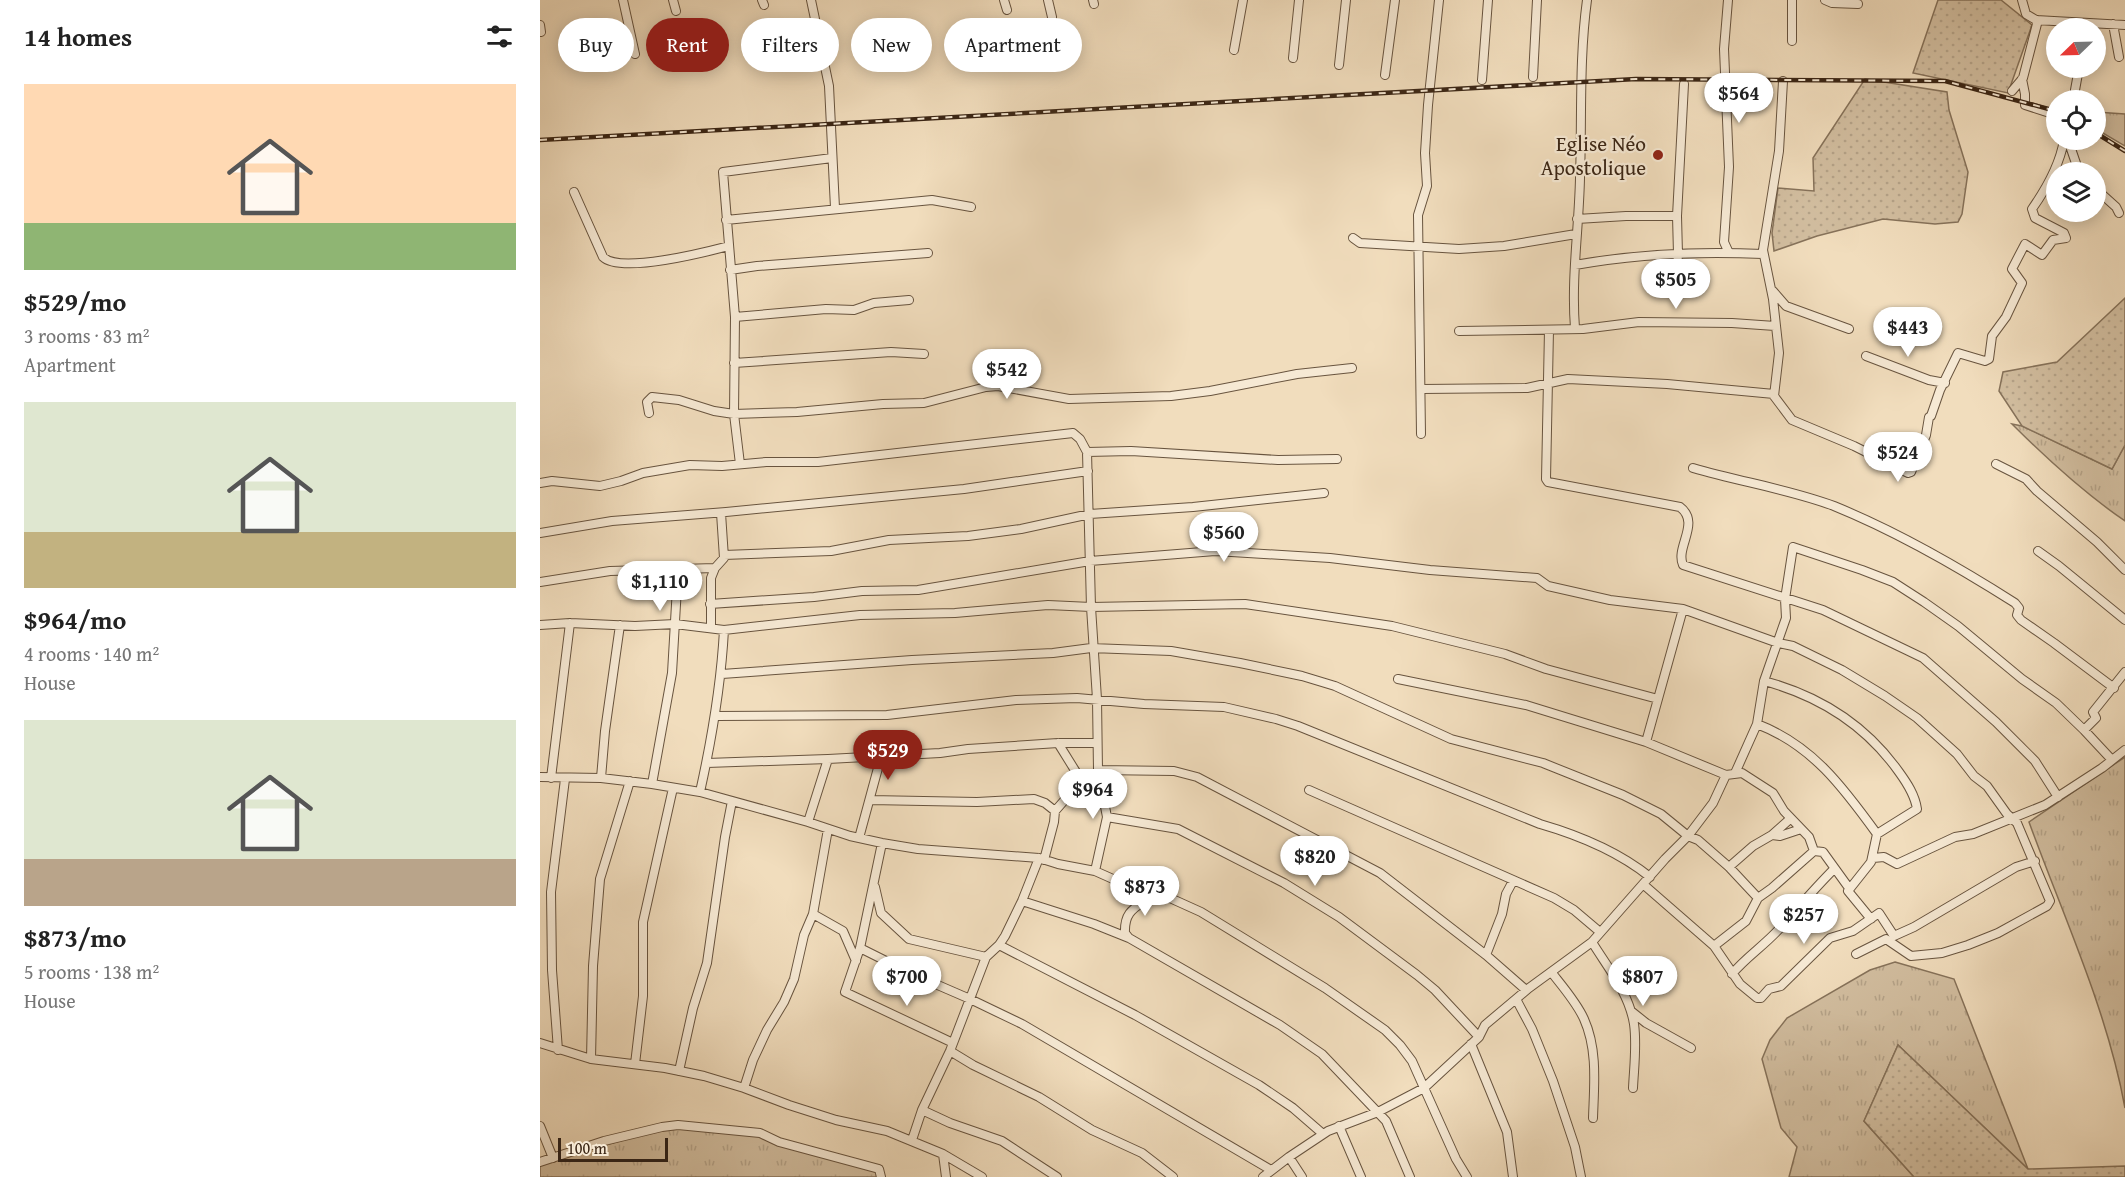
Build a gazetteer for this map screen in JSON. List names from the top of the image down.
{
  "places": ["Eglise Néo Apostolique"],
  "scale_bar": "100 m",
  "north": "bottom left",
  "page": {
    "heading": "14 homes",
    "chip": [
      "Buy",
      "Rent",
      "Filters",
      "New",
      "Apartment"
    ],
    "list": [
      {
        "name": "$529/mo",
        "note": "3 rooms · 83 m² · Apartment"
      },
      {
        "name": "$964/mo",
        "note": "4 rooms · 140 m² · House"
      },
      {
        "name": "$873/mo",
        "note": "5 rooms · 138 m² · House"
      }
    ],
    "price": [
      "$564",
      "$505",
      "$443",
      "$542",
      "$524",
      "$560",
      "$1,110",
      "$529",
      "$964",
      "$820",
      "$873",
      "$257",
      "$700",
      "$807"
    ],
    "scale": "100 m"
  }
}
